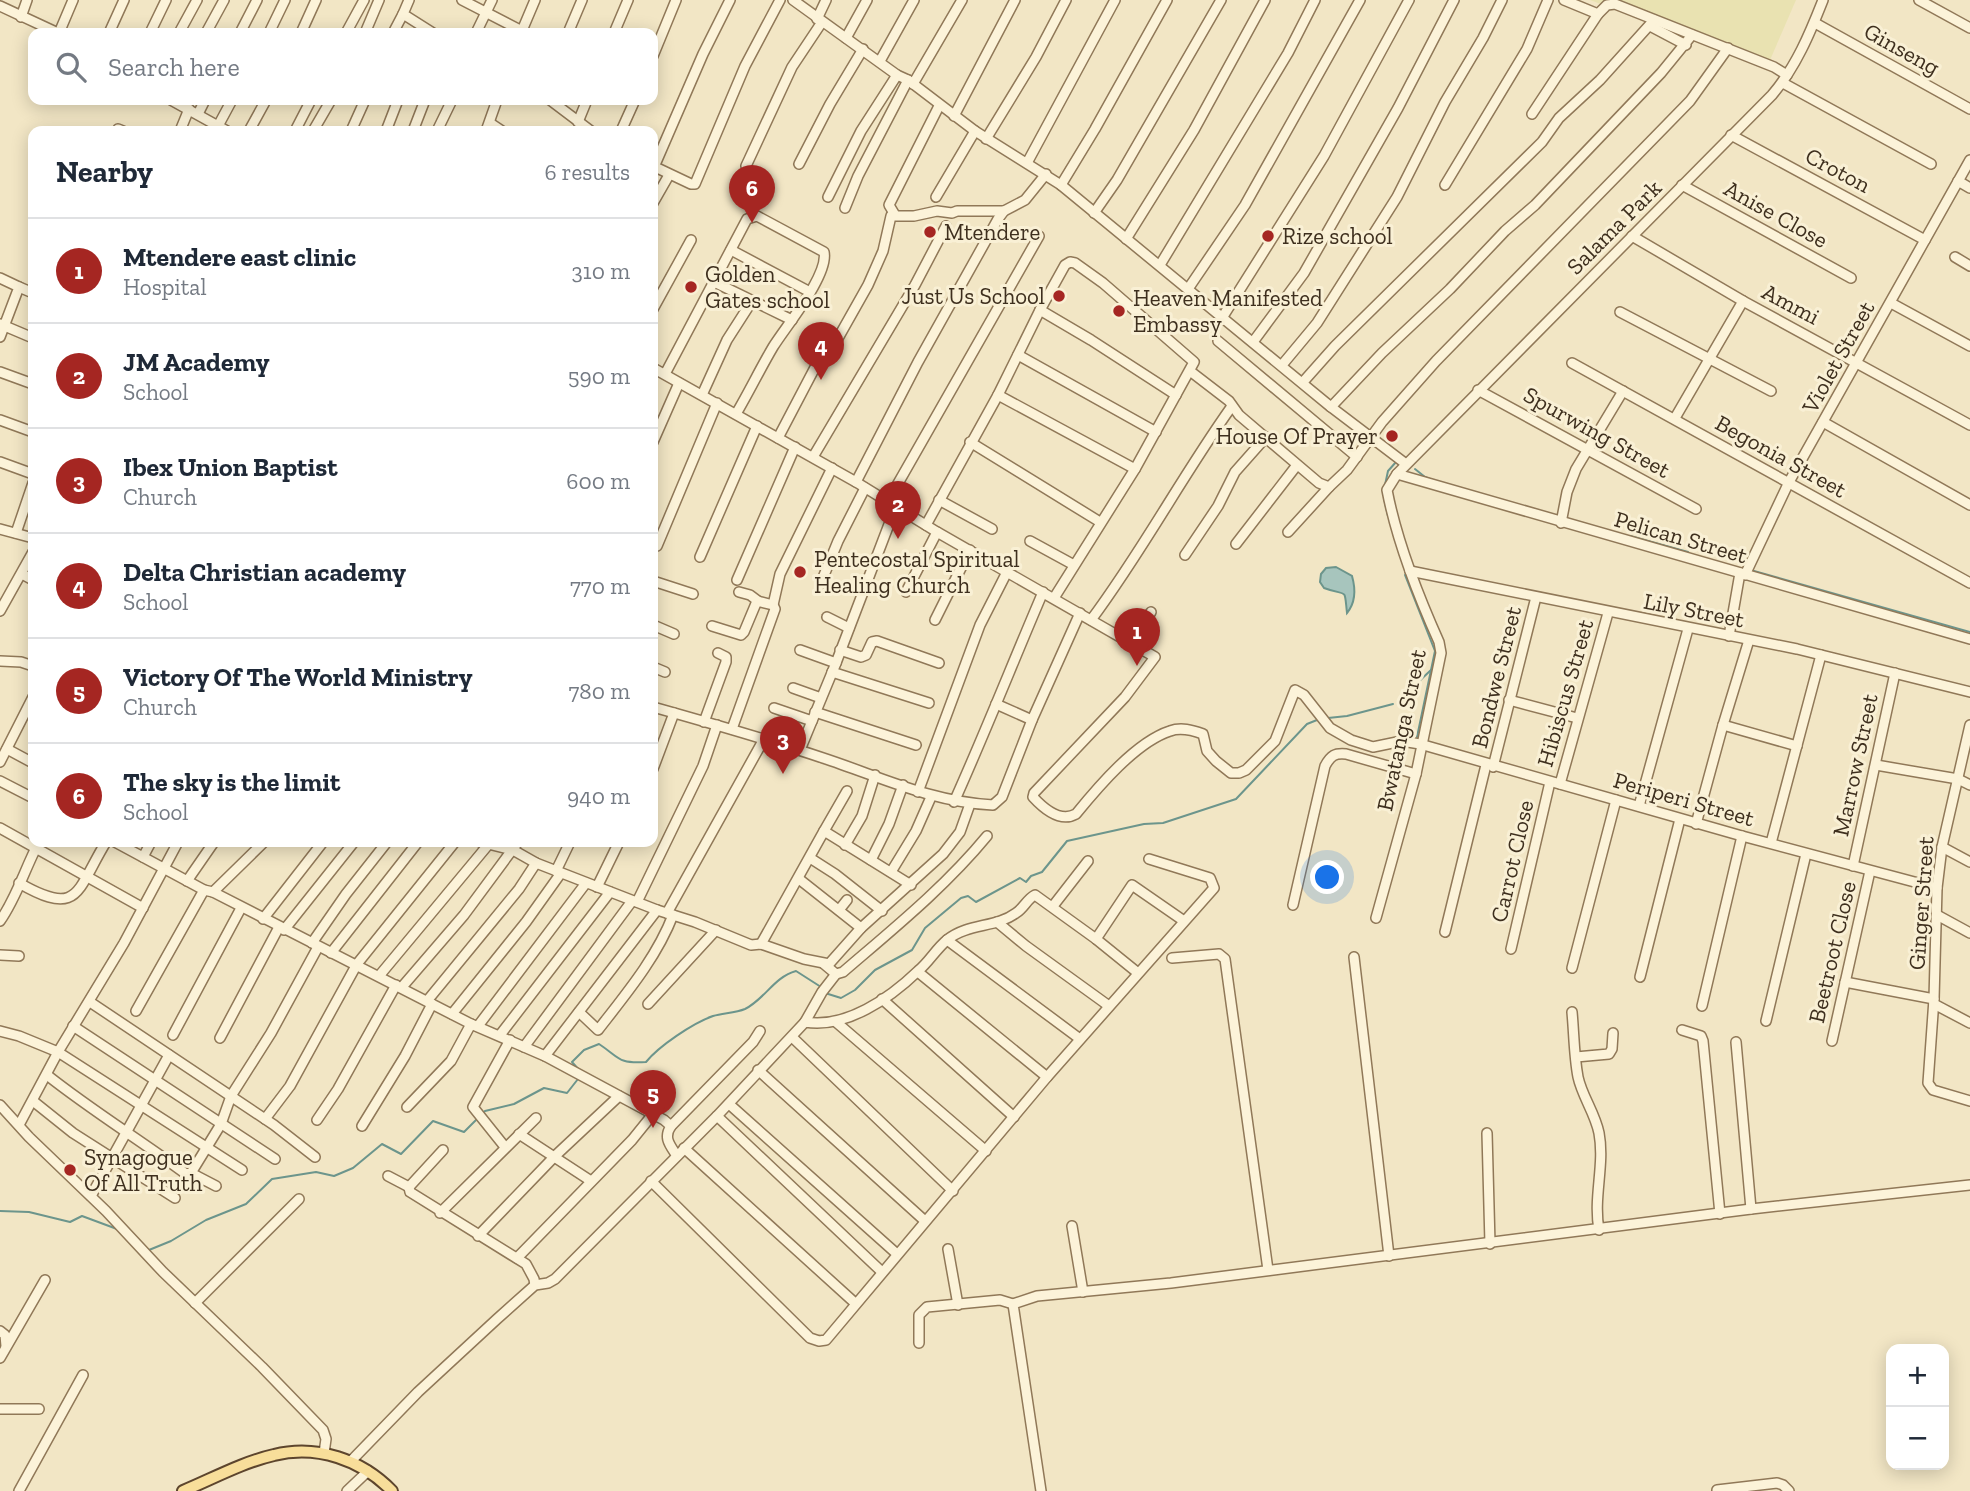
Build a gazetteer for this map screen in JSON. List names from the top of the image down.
{
  "streets": {
    "street": [
      "Ginseng",
      "Croton",
      "Anise Close",
      "Salama Park",
      "Ammi",
      "Violet Street",
      "Spurwing Street",
      "Begonia Street",
      "Pelican Street",
      "Lily Street",
      "Bondwe Street",
      "Hibiscus Street",
      "Bwatanga Street",
      "Marrow Street",
      "Periperi Street",
      "Carrot Close",
      "Ginger Street",
      "Beetroot Close"
    ]
  },
  "crossings": [
    ["Ginseng", "Salama Park"],
    ["Croton", "Salama Park"],
    ["Croton", "Violet Street"],
    ["Anise Close", "Salama Park"],
    ["Salama Park", "Ammi"],
    ["Salama Park", "Spurwing Street"],
    ["Ammi", "Violet Street"],
    ["Violet Street", "Begonia Street"],
    ["Violet Street", "Pelican Street"],
    ["Violet Street", "Lily Street"],
    ["Pelican Street", "Bwatanga Street"],
    ["Lily Street", "Bondwe Street"],
    ["Lily Street", "Hibiscus Street"],
    ["Lily Street", "Bwatanga Street"],
    ["Lily Street", "Marrow Street"],
    ["Bondwe Street", "Periperi Street"],
    ["Hibiscus Street", "Periperi Street"],
    ["Hibiscus Street", "Carrot Close"],
    ["Bwatanga Street", "Periperi Street"],
    ["Marrow Street", "Periperi Street"],
    ["Periperi Street", "Carrot Close"],
    ["Periperi Street", "Ginger Street"],
    ["Periperi Street", "Beetroot Close"]
  ],
  "places": [
    "Mtendere",
    "Rize school",
    "Golden Gates school",
    "Just Us School",
    "Heaven Manifested Embassy",
    "House Of Prayer",
    "Pentecostal Spiritual Healing Church",
    "Synagogue Of All Truth"
  ],
  "page": {
    "search": "Search here",
    "heading": ["Nearby", "6 results"],
    "pins": [
      "6",
      "4",
      "2",
      "1",
      "3",
      "5"
    ],
    "list": [
      {
        "mark": "1",
        "name": "Mtendere east clinic",
        "note": "Hospital",
        "value": "310 m"
      },
      {
        "mark": "2",
        "name": "JM Academy",
        "note": "School",
        "value": "590 m"
      },
      {
        "mark": "3",
        "name": "Ibex Union Baptist",
        "note": "Church",
        "value": "600 m"
      },
      {
        "mark": "4",
        "name": "Delta Christian academy",
        "note": "School",
        "value": "770 m"
      },
      {
        "mark": "5",
        "name": "Victory Of The World Ministry",
        "note": "Church",
        "value": "780 m"
      },
      {
        "mark": "6",
        "name": "The sky is the limit",
        "note": "School",
        "value": "940 m"
      }
    ],
    "map_buttons": ["+", "−"]
  }
}
